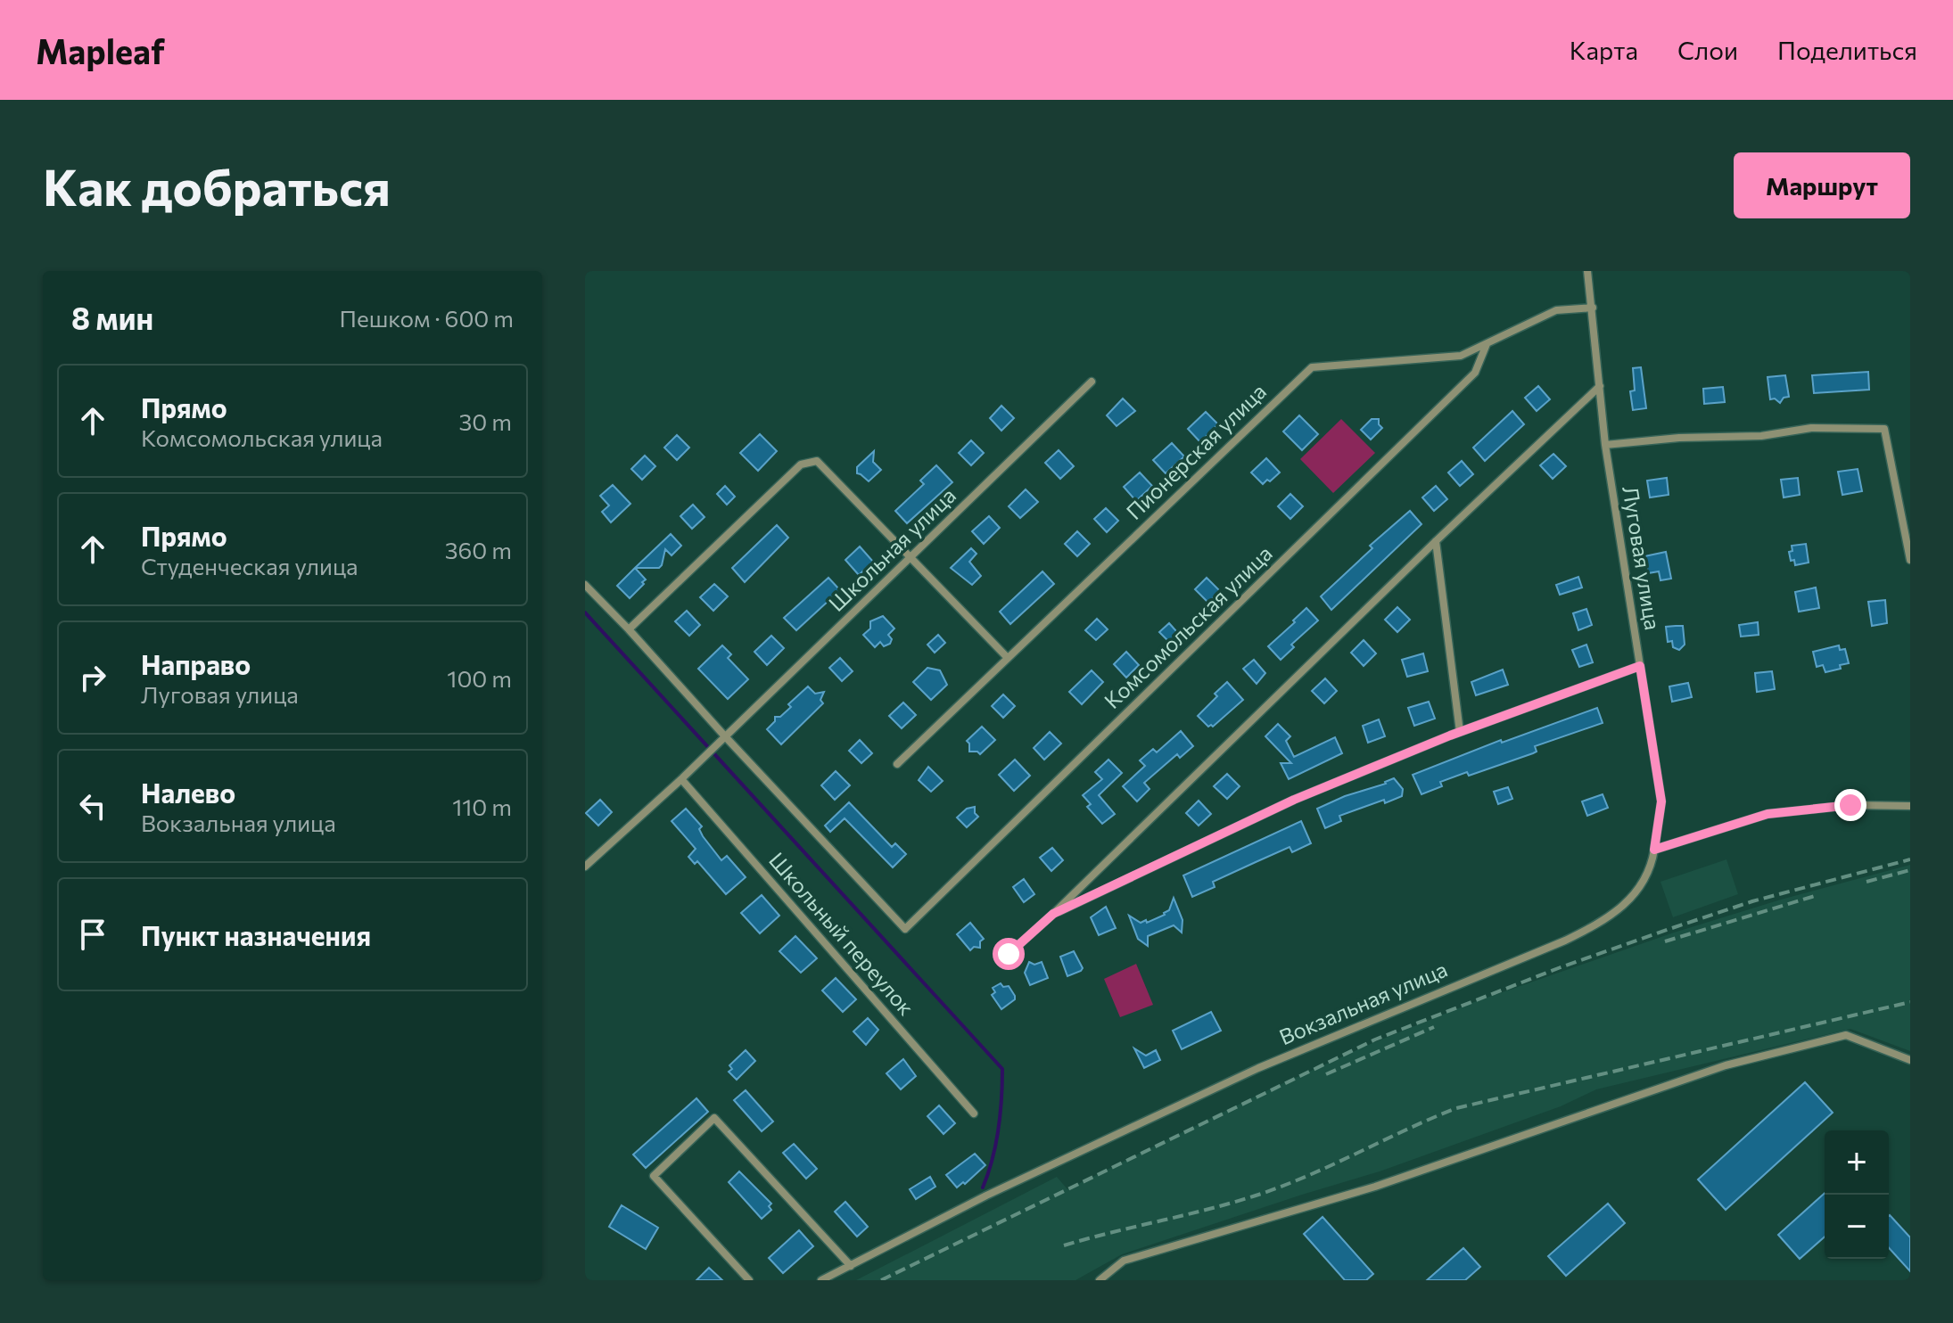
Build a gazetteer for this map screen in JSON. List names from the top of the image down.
{
  "streets": {
    "street": [
      "Пионерская улица",
      "Школьная улица",
      "Луговая улица",
      "Комсомольская улица",
      "Школьный переулок",
      "Вокзальная улица"
    ]
  },
  "crossings": [
    ["Пионерская улица", "Луговая улица"],
    ["Пионерская улица", "Комсомольская улица"],
    ["Школьная улица", "Комсомольская улица"],
    ["Школьная улица", "Школьный переулок"],
    ["Луговая улица", "Вокзальная улица"]
  ],
  "page": {
    "header": "Mapleaf",
    "nav": ["Карта", "Слои", "Поделиться"],
    "buttons": "Маршрут",
    "title": "Как добраться",
    "heading": ["8 мин", "Пешком · 600 m"],
    "list": [
      ["Прямо", "Комсомольская улица", "30 m"],
      ["Прямо", "Студенческая улица", "360 m"],
      ["Направо", "Луговая улица", "100 m"],
      ["Налево", "Вокзальная улица", "110 m"],
      "Пункт назначения"
    ],
    "map_buttons": ["+", "−"]
  }
}
